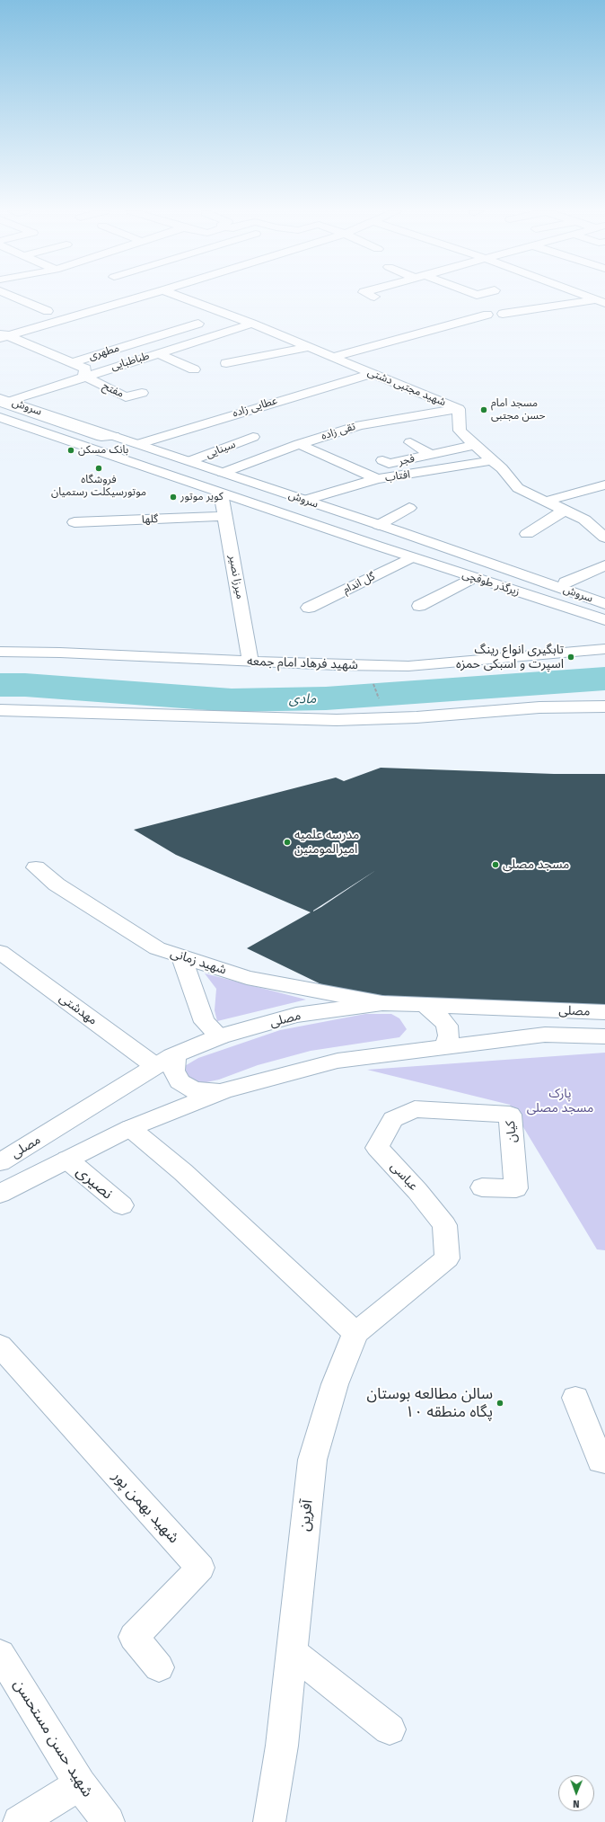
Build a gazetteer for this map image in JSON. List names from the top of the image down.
{
  "streets": {
    "street": [
      "مطهری",
      "طباطبایی",
      "شهید مجتبی دشتی",
      "مفتح",
      "سروش",
      "عطایی زاده",
      "تقی زاده",
      "سینایی",
      "فجر",
      "افتاب",
      "گلها",
      "میرزا نصیر",
      "گل اندام",
      "زیرگذر طوقچی",
      "شهید فرهاد امام جمعه",
      "شهید زمانی",
      "مهدشتی",
      "مصلی",
      "کیان",
      "عباسی",
      "نصیری",
      "شهید بهمن پور",
      "آفرین",
      "شهید حسن مستحسن"
    ]
  },
  "crossings": [
    ["طباطبایی", "شهید مجتبی دشتی"],
    ["طباطبایی", "مفتح"],
    ["طباطبایی", "سروش"],
    ["شهید مجتبی دشتی", "عطایی زاده"],
    ["شهید مجتبی دشتی", "تقی زاده"],
    ["شهید مجتبی دشتی", "فجر"],
    ["شهید مجتبی دشتی", "افتاب"],
    ["سروش", "عطایی زاده"],
    ["سروش", "تقی زاده"],
    ["سروش", "سینایی"],
    ["سروش", "افتاب"],
    ["سروش", "میرزا نصیر"],
    ["سروش", "زیرگذر طوقچی"],
    ["گلها", "میرزا نصیر"],
    ["میرزا نصیر", "شهید فرهاد امام جمعه"],
    ["شهید زمانی", "مصلی"],
    ["مهدشتی", "مصلی"],
    ["مصلی", "نصیری"],
    ["کیان", "عباسی"],
    ["عباسی", "آفرین"]
  ],
  "water": ["مادی"],
  "parks": ["پارک مسجد مصلی"],
  "places": [
    "مسجد امام حسن مجتبی",
    "بانک مسکن",
    "فروشگاه موتورسیکلت رستمیان",
    "کویر موتور",
    "تابگیری انواع رینگ اسپرت و اسبکی حمزه",
    "مدرسه علمیه امیرالمومنین",
    "مسجد مصلی",
    "سالن مطالعه بوستان پگاه منطقه ۱۰"
  ],
  "north": "bottom"
}
